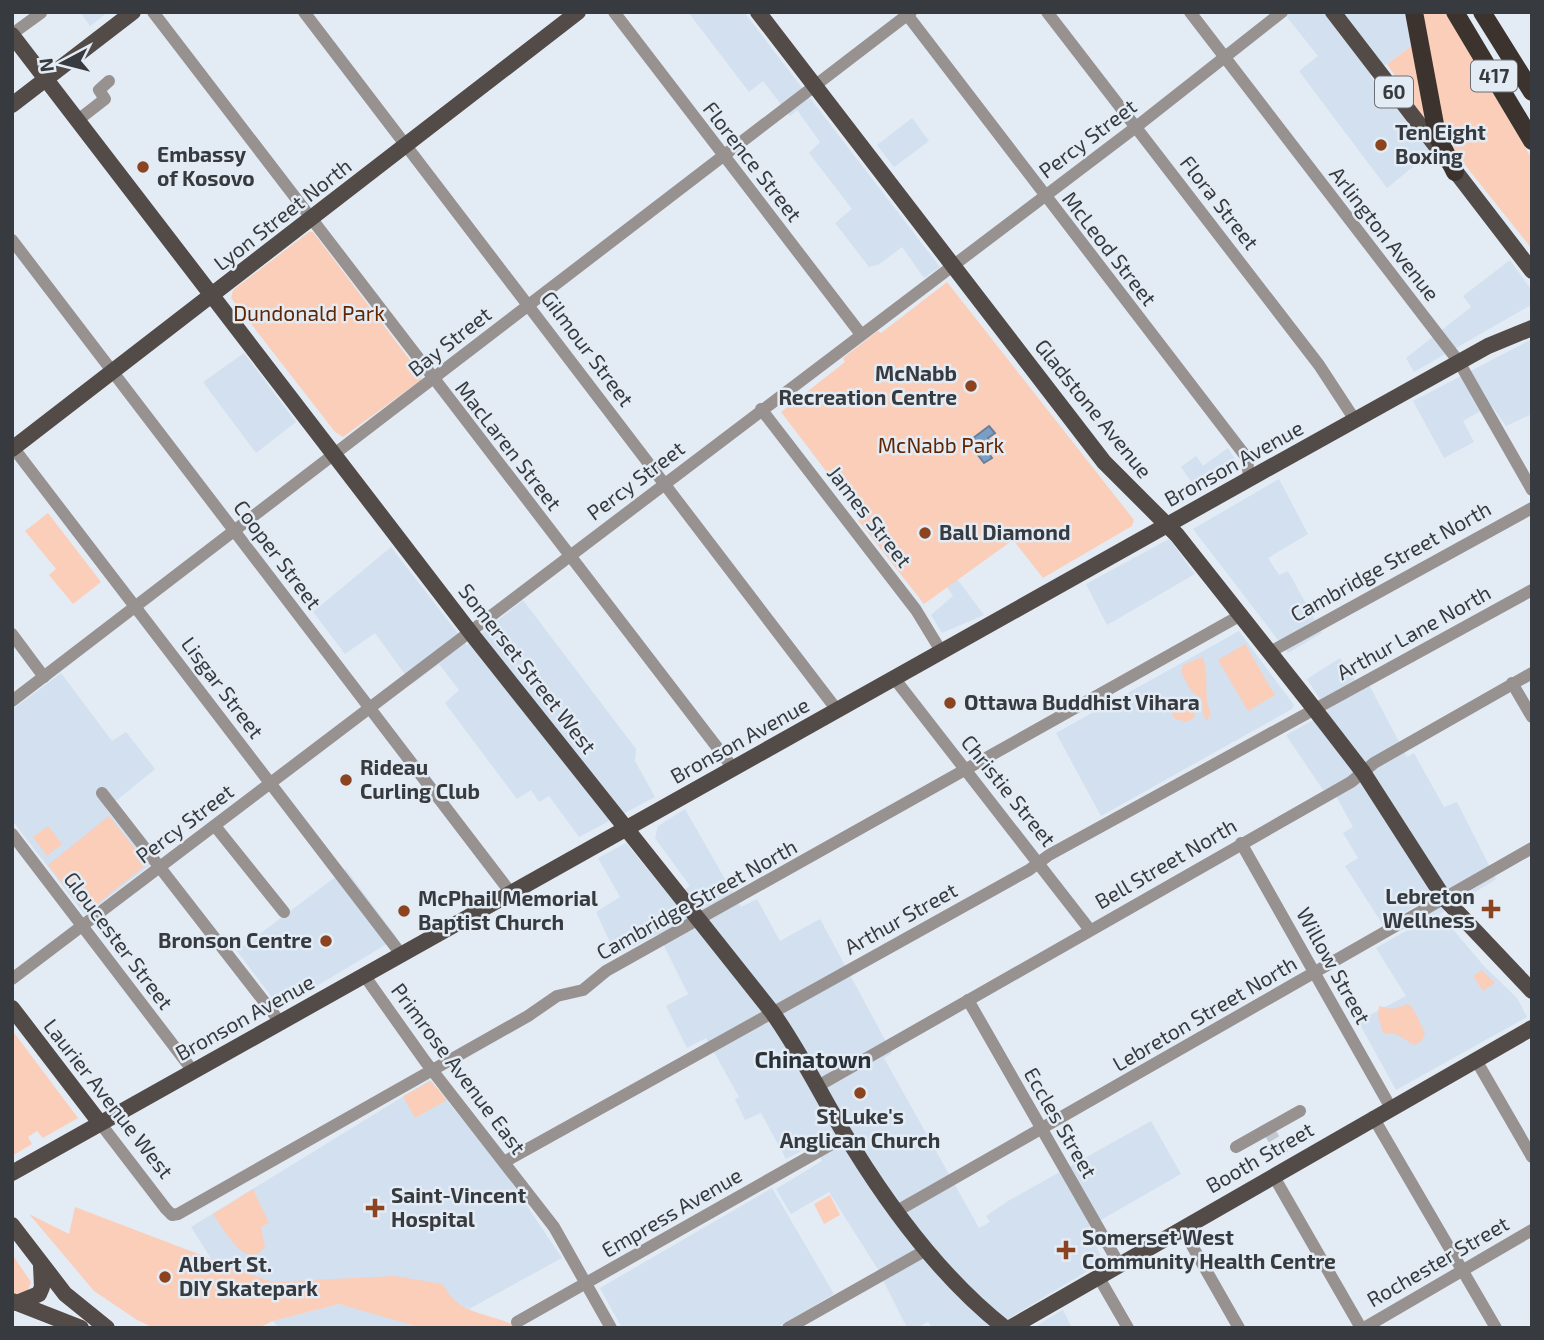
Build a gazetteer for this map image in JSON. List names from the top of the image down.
{
  "streets": {
    "highway": ["417"],
    "main road": [
      "60",
      "Lyon Street North",
      "Gladstone Avenue",
      "Bronson Avenue",
      "Somerset Street West",
      "Laurier Avenue West",
      "Booth Street"
    ],
    "street": [
      "Percy Street",
      "Florence Street",
      "Flora Street",
      "Arlington Avenue",
      "McLeod Street",
      "Bay Street",
      "Gilmour Street",
      "MacLaren Street",
      "James Street",
      "Cooper Street",
      "Cambridge Street North",
      "Arthur Lane North",
      "Lisgar Street",
      "Christie Street",
      "Bell Street North",
      "Arthur Street",
      "Gloucester Street",
      "Willow Street",
      "Lebreton Street North",
      "Primrose Avenue East",
      "Eccles Street",
      "Empress Avenue",
      "Rochester Street"
    ]
  },
  "crossings": [
    ["Percy Street", "Florence Street"],
    ["Percy Street", "Flora Street"],
    ["Percy Street", "Arlington Avenue"],
    ["Percy Street", "McLeod Street"],
    ["Percy Street", "Gilmour Street"],
    ["Percy Street", "Gladstone Avenue"],
    ["Percy Street", "MacLaren Street"],
    ["Percy Street", "James Street"],
    ["Percy Street", "Cooper Street"],
    ["Percy Street", "Somerset Street West"],
    ["Percy Street", "Lisgar Street"],
    ["Percy Street", "Gloucester Street"],
    ["Florence Street", "Bay Street"],
    ["Flora Street", "Bronson Avenue"],
    ["Lyon Street North", "Gilmour Street"],
    ["Lyon Street North", "MacLaren Street"],
    ["Lyon Street North", "Cooper Street"],
    ["Lyon Street North", "Somerset Street West"],
    ["Lyon Street North", "Lisgar Street"],
    ["Arlington Avenue", "Bronson Avenue"],
    ["McLeod Street", "Bay Street"],
    ["McLeod Street", "Bronson Avenue"],
    ["Bay Street", "Gilmour Street"],
    ["Bay Street", "Gladstone Avenue"],
    ["Bay Street", "MacLaren Street"],
    ["Bay Street", "Cooper Street"],
    ["Bay Street", "Somerset Street West"],
    ["Bay Street", "Lisgar Street"],
    ["Gilmour Street", "Bronson Avenue"],
    ["Gladstone Avenue", "Bronson Avenue"],
    ["Gladstone Avenue", "Cambridge Street North"],
    ["Gladstone Avenue", "Arthur Lane North"],
    ["Gladstone Avenue", "Bell Street North"],
    ["Gladstone Avenue", "Arthur Street"],
    ["Gladstone Avenue", "Lebreton Street North"],
    ["MacLaren Street", "Bronson Avenue"],
    ["Bronson Avenue", "James Street"],
    ["Bronson Avenue", "Cooper Street"],
    ["Bronson Avenue", "Somerset Street West"],
    ["Bronson Avenue", "Lisgar Street"],
    ["Bronson Avenue", "Christie Street"],
    ["Bronson Avenue", "Gloucester Street"],
    ["Bronson Avenue", "Primrose Avenue East"],
    ["Bronson Avenue", "Laurier Avenue West"],
    ["Cambridge Street North", "Somerset Street West"],
    ["Cambridge Street North", "Christie Street"],
    ["Cambridge Street North", "Primrose Avenue East"],
    ["Cambridge Street North", "Laurier Avenue West"],
    ["Arthur Lane North", "Arthur Street"],
    ["Somerset Street West", "Bell Street North"],
    ["Somerset Street West", "Arthur Street"],
    ["Somerset Street West", "Lebreton Street North"],
    ["Somerset Street West", "Booth Street"],
    ["Somerset Street West", "Empress Avenue"],
    ["Christie Street", "Bell Street North"],
    ["Christie Street", "Arthur Street"],
    ["Bell Street North", "Willow Street"],
    ["Bell Street North", "Eccles Street"],
    ["Arthur Street", "Primrose Avenue East"],
    ["Willow Street", "Lebreton Street North"],
    ["Willow Street", "Booth Street"],
    ["Lebreton Street North", "Eccles Street"],
    ["Primrose Avenue East", "Empress Avenue"],
    ["Eccles Street", "Booth Street"]
  ],
  "districts": ["Chinatown"],
  "parks": ["Dundonald Park", "McNabb Park"],
  "places": {
    "other": [
      "Ten Eight Boxing",
      "Embassy of Kosovo",
      "McNabb Recreation Centre",
      "Ball Diamond",
      "Ottawa Buddhist Vihara",
      "Rideau Curling Club",
      "McPhail Memorial Baptist Church",
      "Bronson Centre",
      "St Luke's Anglican Church",
      "Albert St. DIY Skatepark"
    ],
    "health": ["Lebreton Wellness", "Saint-Vincent Hospital", "Somerset West Community Health Centre"]
  },
  "north": "left"
}
